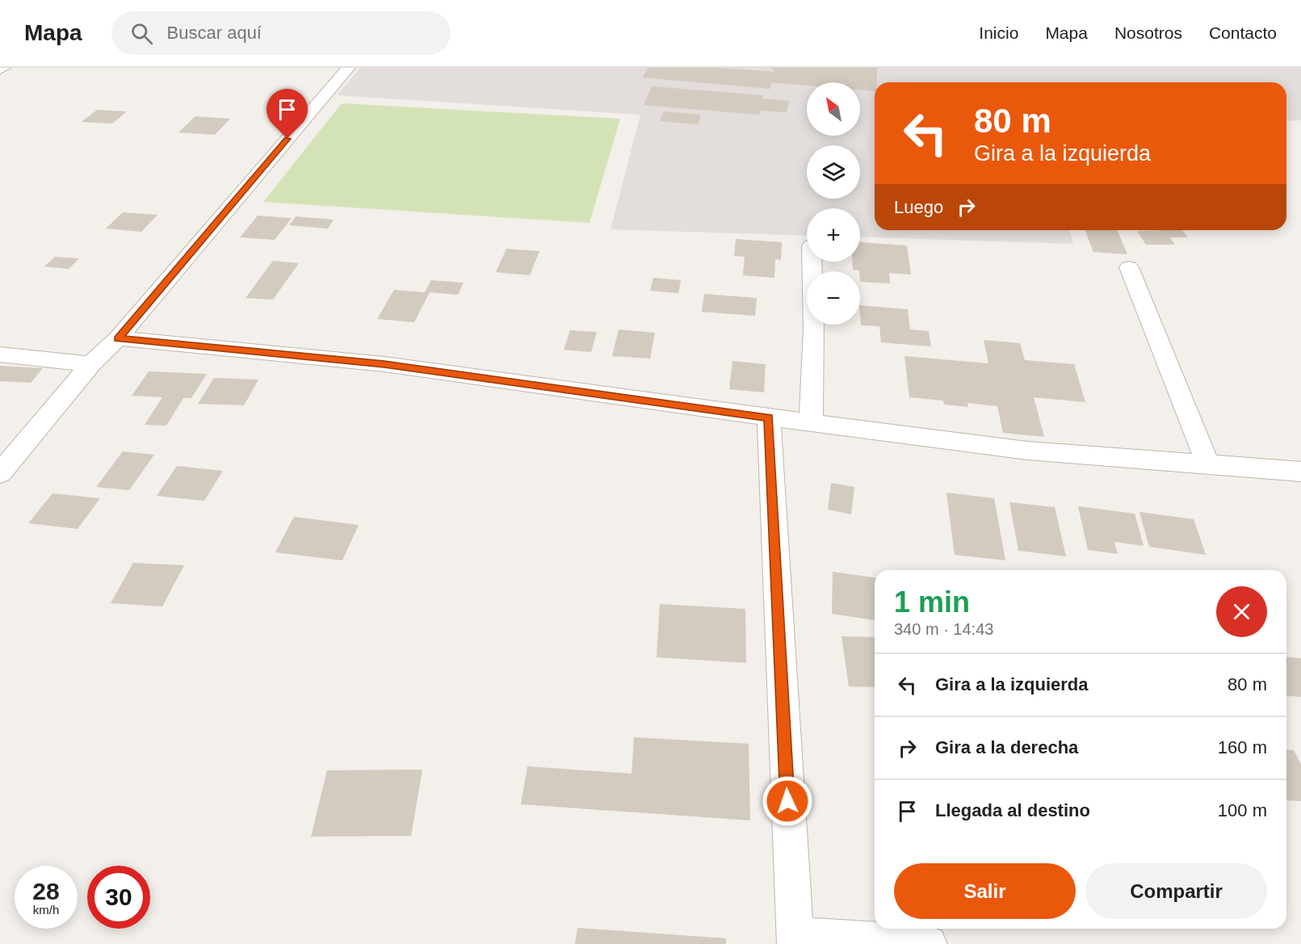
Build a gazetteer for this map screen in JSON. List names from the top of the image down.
{
  "north": "top left",
  "page": {
    "header": "Mapa",
    "search": "Buscar aquí",
    "nav": [
      "Inicio",
      "Mapa",
      "Nosotros",
      "Contacto"
    ],
    "map_buttons": ["+", "−"],
    "turn": ["80 m", "Gira a la izquierda"],
    "then": "Luego",
    "heading": ["1 min", "340 m · 14:43"],
    "list": [
      {
        "name": "Gira a la izquierda",
        "value": "80 m"
      },
      {
        "name": "Gira a la derecha",
        "value": "160 m"
      },
      {
        "name": "Llegada al destino",
        "value": "100 m"
      }
    ],
    "buttons": ["Salir", "Compartir"],
    "speed": "28 km/h",
    "limit": "30"
  }
}
